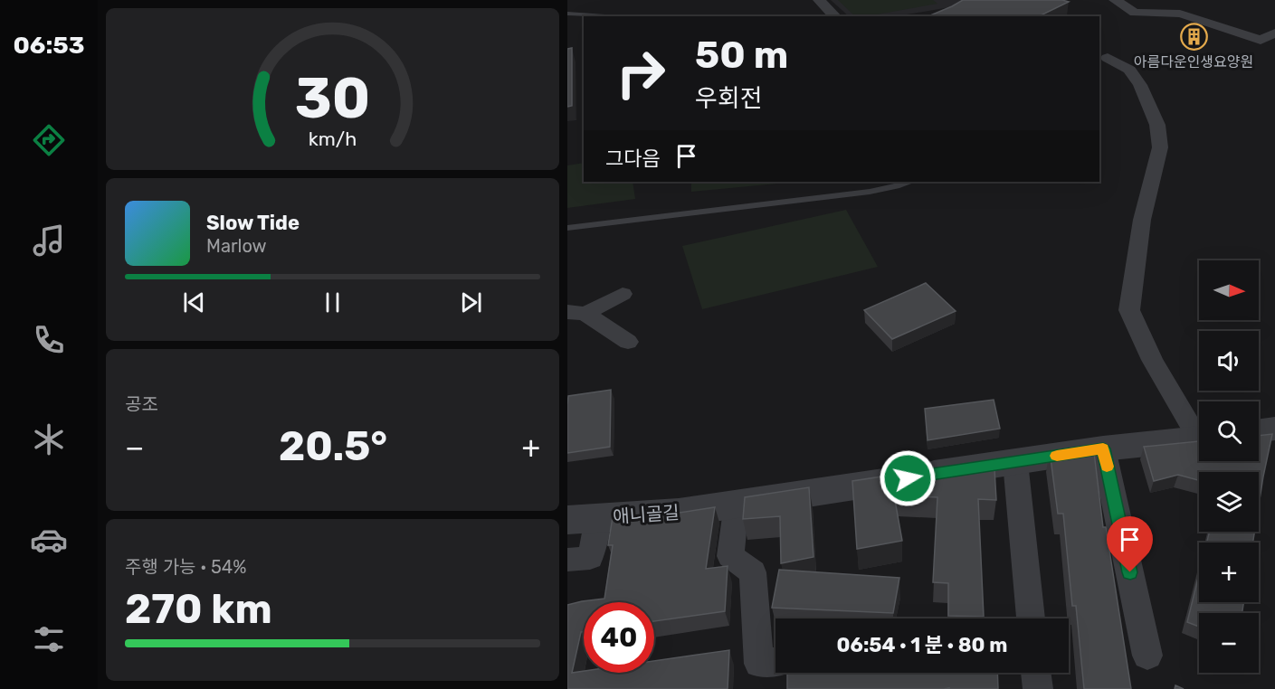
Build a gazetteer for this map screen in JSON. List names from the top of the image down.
{
  "streets": {
    "street": ["애니골길"]
  },
  "places": {
    "building": ["아름다운인생요양원"]
  },
  "north": "right",
  "page": {
    "tabs": "06:53",
    "turn": ["50 m", "우회전"],
    "then": "그다음",
    "song": ["Slow Tide", "Marlow"],
    "map_buttons": ["+", "−"],
    "tile": [
      "공조",
      ["주행 가능 · 54%", "270 km"]
    ],
    "heat": ["−", "20.5°", "+"],
    "limit": "40",
    "trip": "06:54 · 1 분 · 80 m",
    "gauge": ["30", "km/h"]
  }
}
